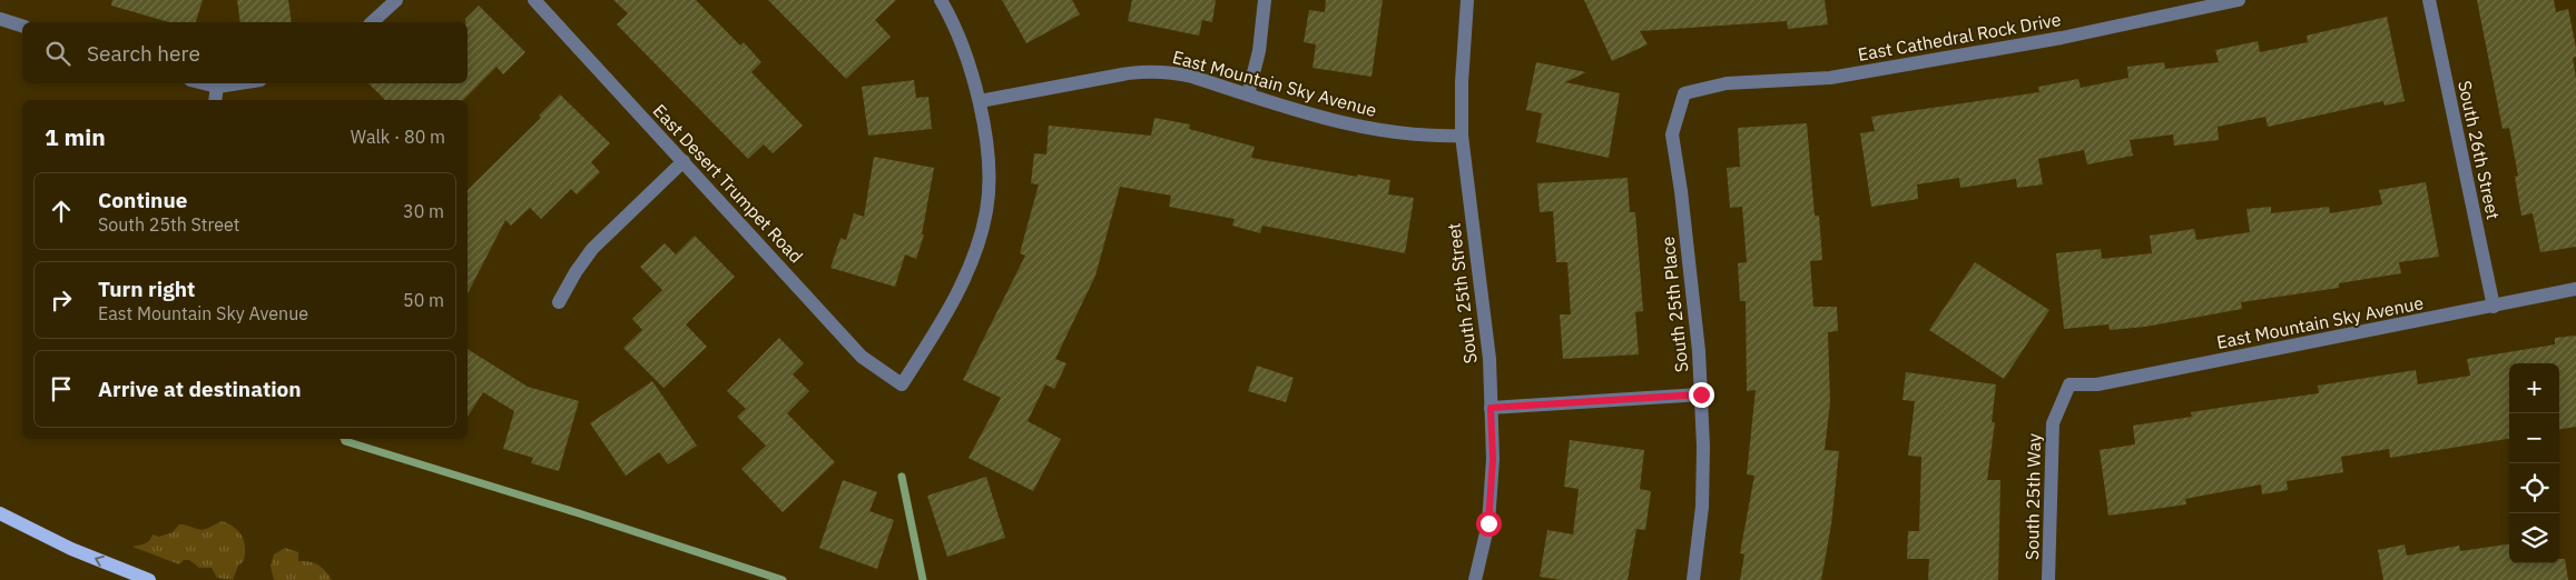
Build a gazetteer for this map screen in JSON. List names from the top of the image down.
{
  "streets": {
    "street": [
      "East Cathedral Rock Drive",
      "East Mountain Sky Avenue",
      "South 26th Street",
      "East Desert Trumpet Road",
      "South 25th Street",
      "South 25th Place",
      "South 25th Way"
    ]
  },
  "crossings": [
    ["East Cathedral Rock Drive", "South 25th Place"],
    ["East Mountain Sky Avenue", "South 26th Street"],
    ["East Mountain Sky Avenue", "East Desert Trumpet Road"],
    ["East Mountain Sky Avenue", "South 25th Street"],
    ["East Mountain Sky Avenue", "South 25th Way"]
  ],
  "page": {
    "search": "Search here",
    "heading": ["1 min", "Walk · 80 m"],
    "list": [
      ["Continue", "South 25th Street", "30 m"],
      ["Turn right", "East Mountain Sky Avenue", "50 m"],
      "Arrive at destination"
    ],
    "map_buttons": ["+", "−"]
  }
}
